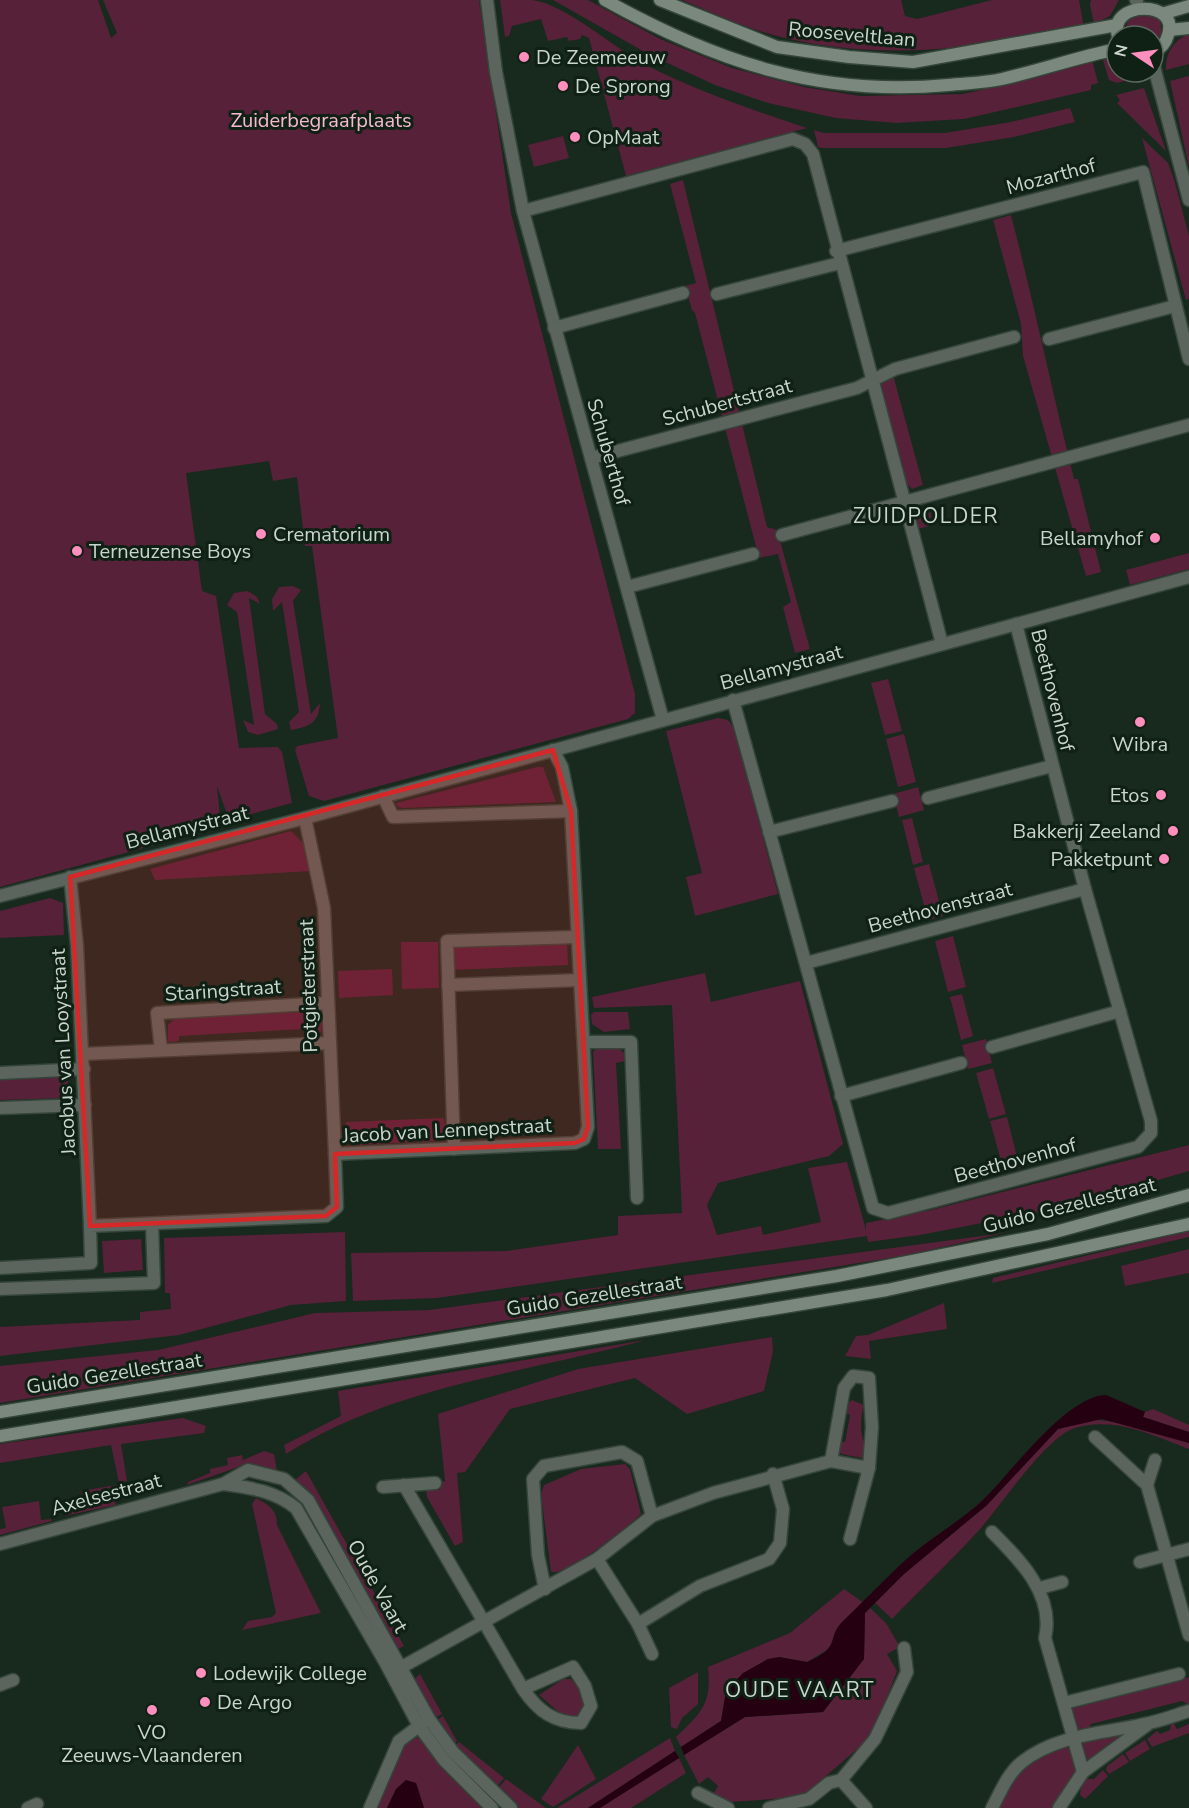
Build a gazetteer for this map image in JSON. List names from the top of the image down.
{
  "streets": {
    "main road": ["Rooseveltlaan", "Guido Gezellestraat"],
    "street": [
      "Mozarthof",
      "Schubertstraat",
      "Schuberthof",
      "Bellamystraat",
      "Beethovenhof",
      "Beethovenstraat",
      "Potgieterstraat",
      "Staringstraat",
      "Jacobus van Looystraat",
      "Jacob van Lennepstraat",
      "Axelsestraat",
      "Oude Vaart"
    ]
  },
  "crossings": [
    ["Schubertstraat", "Schuberthof"],
    ["Schuberthof", "Bellamystraat"],
    ["Bellamystraat", "Beethovenhof"],
    ["Bellamystraat", "Potgieterstraat"],
    ["Bellamystraat", "Jacobus van Looystraat"],
    ["Beethovenhof", "Beethovenstraat"],
    ["Potgieterstraat", "Staringstraat"],
    ["Potgieterstraat", "Jacob van Lennepstraat"],
    ["Jacobus van Looystraat", "Jacob van Lennepstraat"],
    ["Axelsestraat", "Oude Vaart"]
  ],
  "districts": ["ZUIDPOLDER", "OUDE VAART"],
  "parks": ["Zuiderbegraafplaats"],
  "places": [
    "De Zeemeeuw",
    "De Sprong",
    "OpMaat",
    "Crematorium",
    "Bellamyhof",
    "Terneuzense Boys",
    "Wibra",
    "Etos",
    "Bakkerij Zeeland",
    "Pakketpunt",
    "Lodewijk College",
    "De Argo",
    "VO Zeeuws-Vlaanderen"
  ],
  "north": "left"
}
